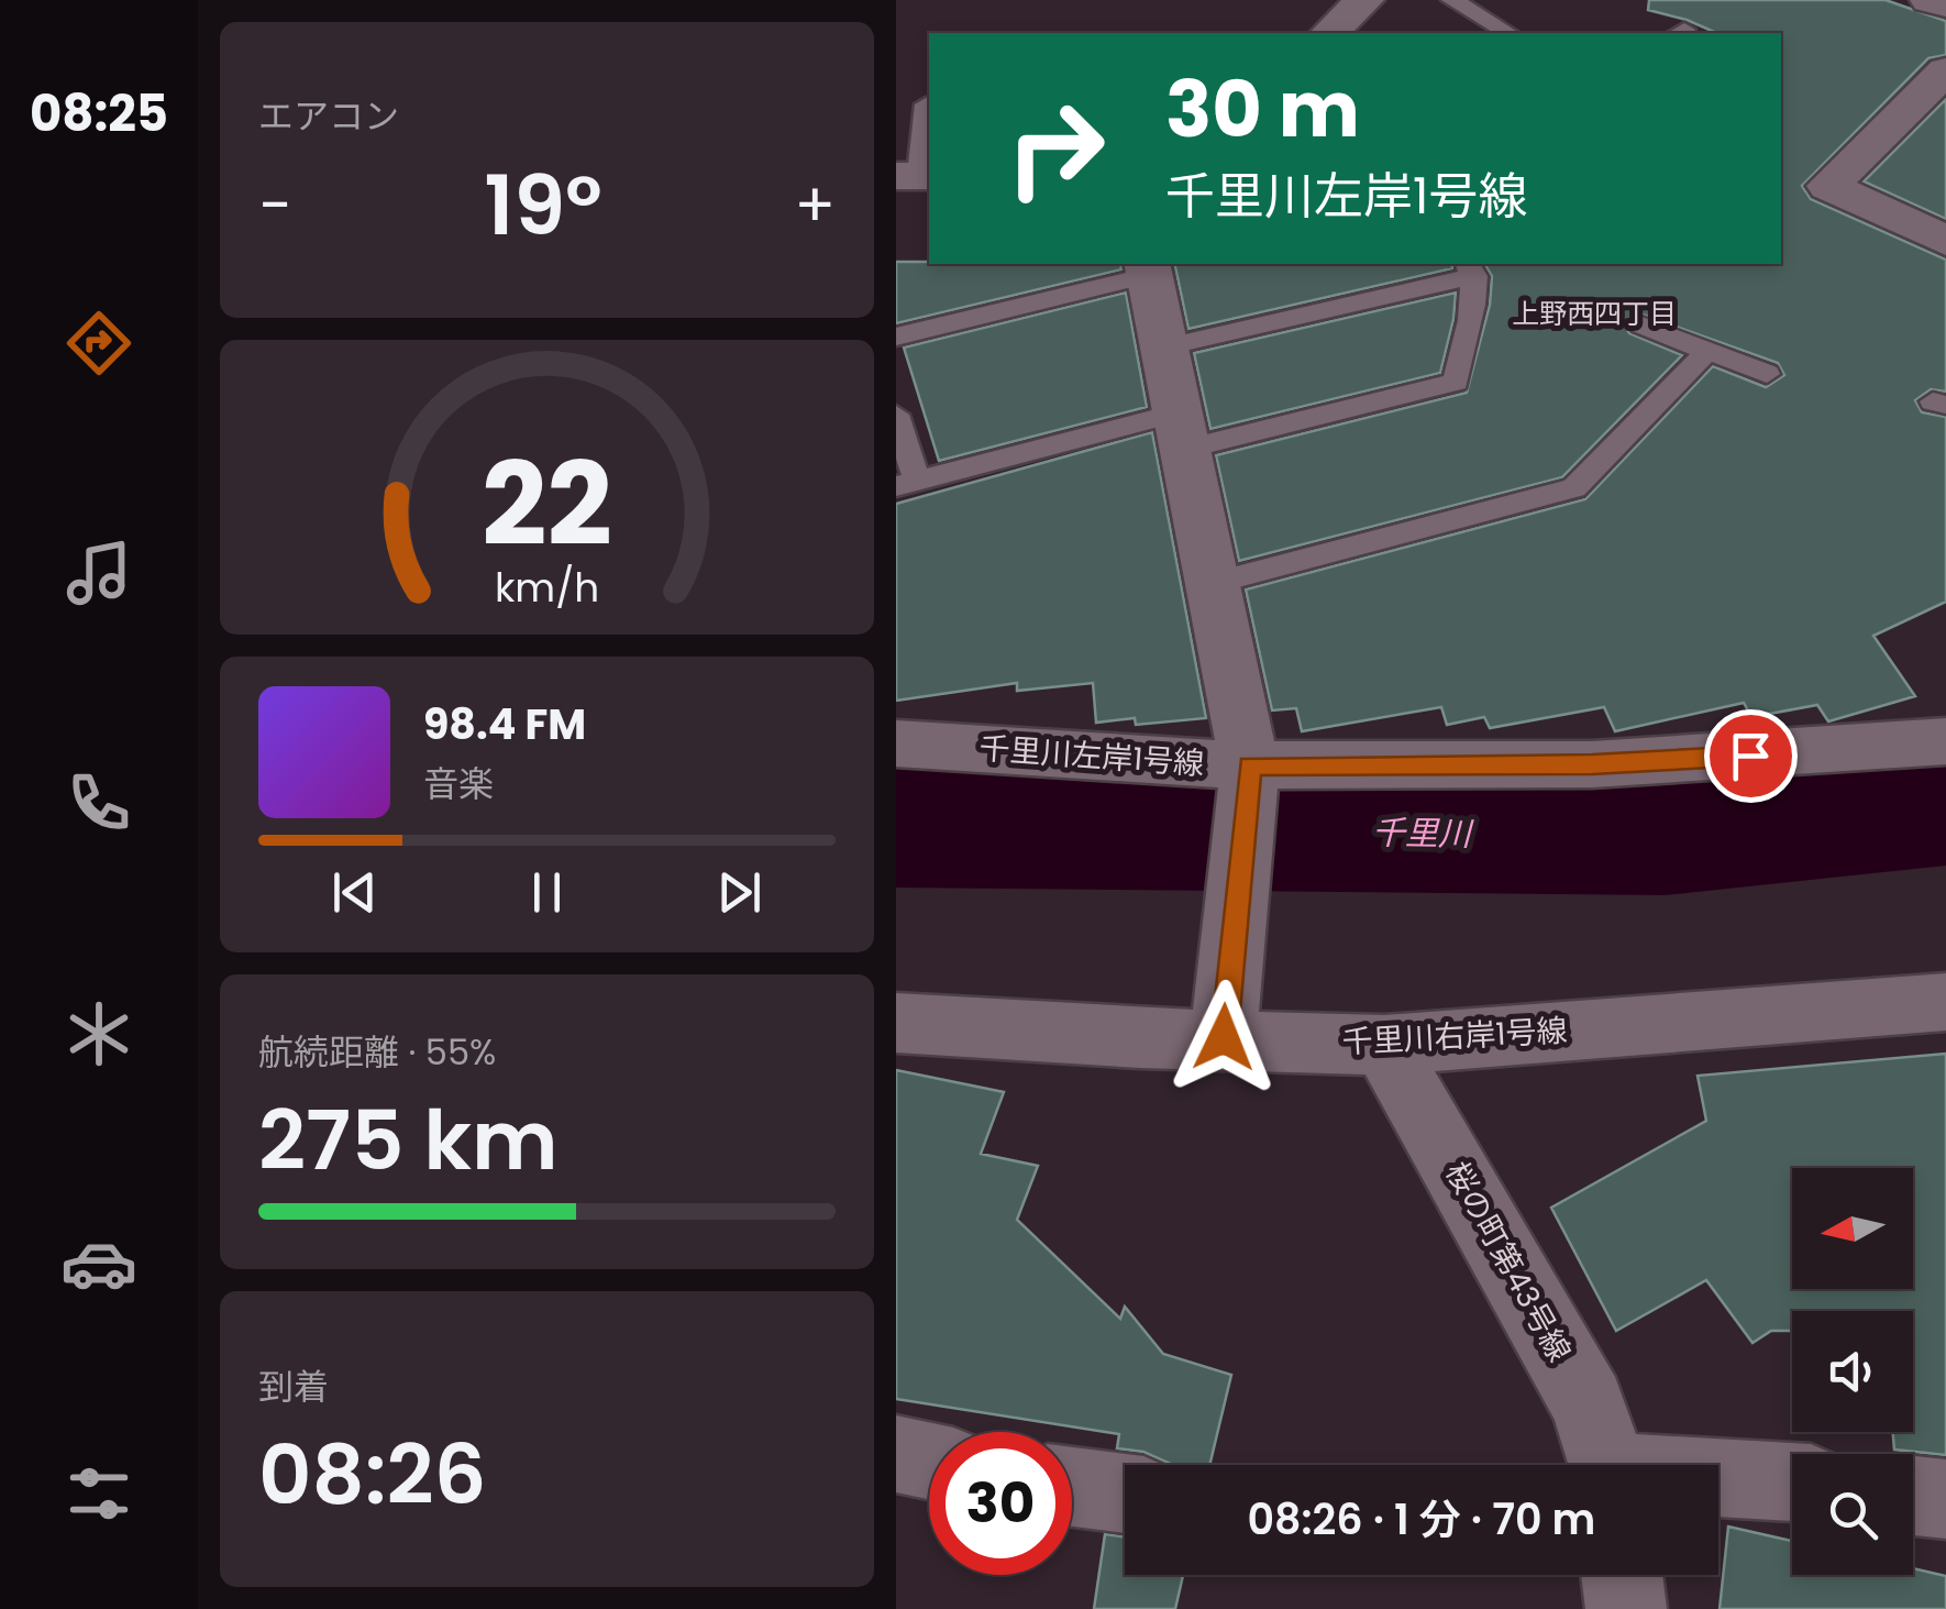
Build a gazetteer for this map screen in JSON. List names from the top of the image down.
{
  "streets": {
    "street": ["千里川左岸1号線", "千里川右岸1号線", "桜の町第43号線"]
  },
  "crossings": [
    ["千里川右岸1号線", "桜の町第43号線"]
  ],
  "districts": ["上野西四丁目"],
  "water": ["千里川"],
  "north": "left",
  "page": {
    "tabs": "08:25",
    "tile": [
      "エアコン",
      ["航続距離 · 55%", "275 km"],
      ["到着", "08:26"]
    ],
    "turn": ["30 m", "千里川左岸1号線"],
    "heat": ["−", "19°", "+"],
    "song": ["98.4 FM", "音楽"],
    "limit": "30",
    "trip": "08:26 · 1 分 · 70 m",
    "gauge": ["22", "km/h"]
  }
}
